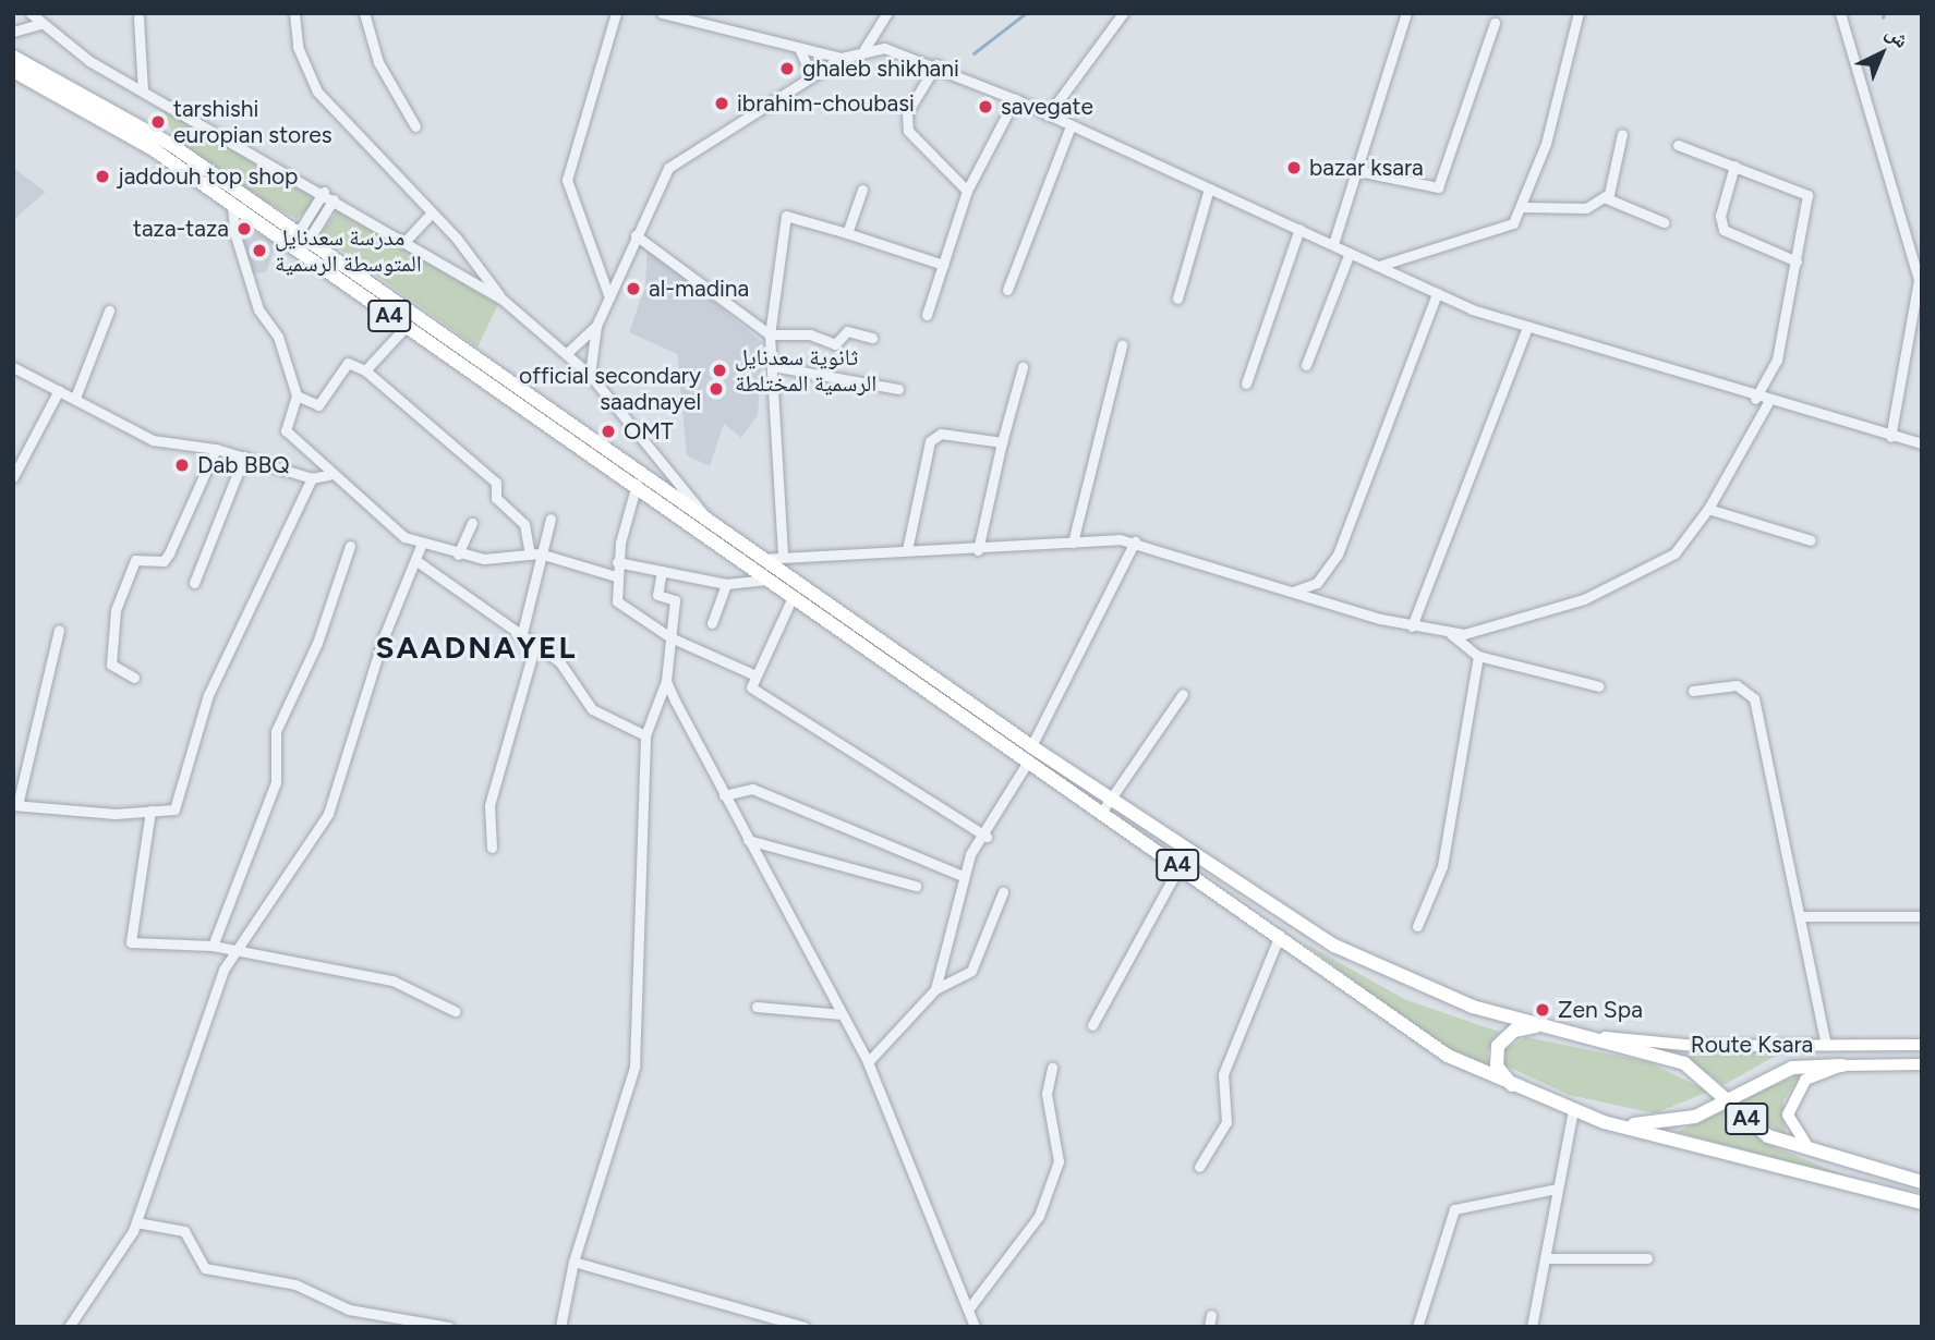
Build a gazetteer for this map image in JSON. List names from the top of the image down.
{
  "streets": {
    "highway": ["A4"],
    "main road": ["Route Ksara"]
  },
  "crossings": [
    ["A4", "Route Ksara"]
  ],
  "districts": ["SAADNAYEL"],
  "places": [
    "ghaleb shikhani",
    "ibrahim-choubasi",
    "savegate",
    "tarshishi europian stores",
    "bazar ksara",
    "jaddouh top shop",
    "taza-taza",
    "مدرسة سعدنايل المتوسطة الرسمية",
    "al-madina",
    "ثانوية سعدنايل الرسمية المختلطة",
    "official secondary saadnayel",
    "OMT",
    "Dab BBQ",
    "Zen Spa"
  ],
  "north": "top right"
}
